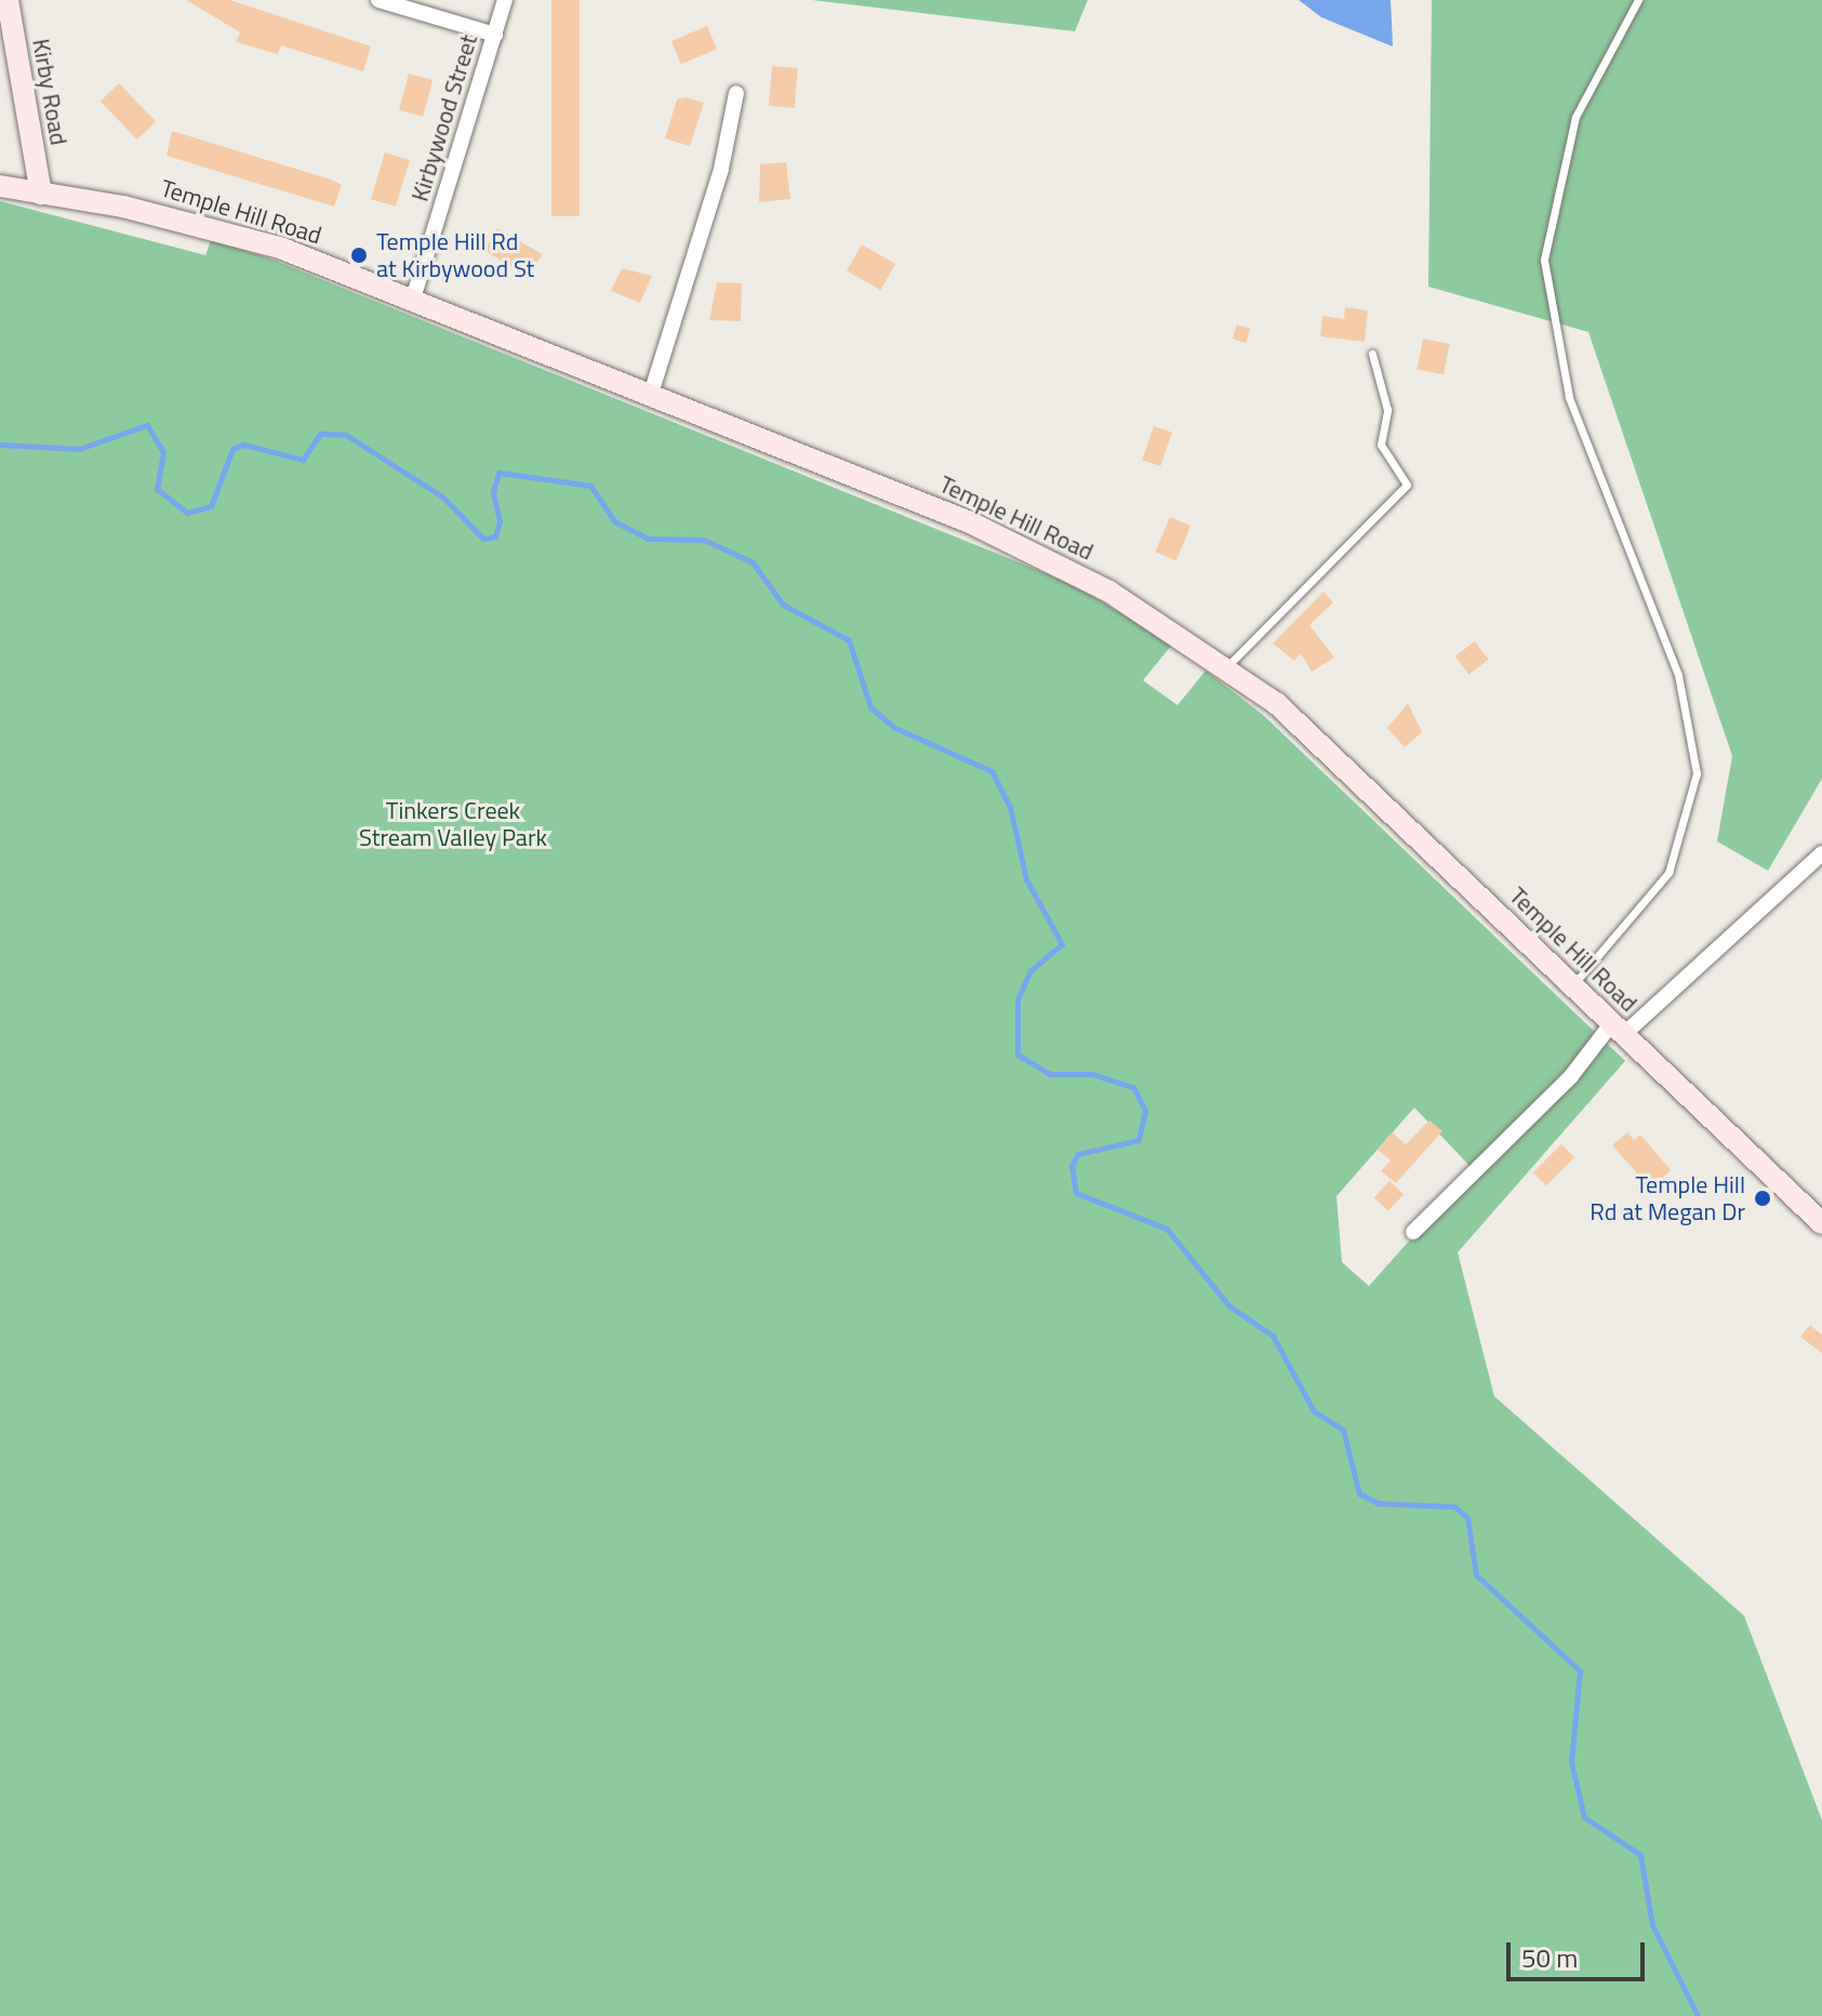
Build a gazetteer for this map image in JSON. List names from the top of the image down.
{
  "streets": {
    "main road": ["Kirby Road", "Temple Hill Road"],
    "street": ["Kirbywood Street"]
  },
  "crossings": [
    ["Kirby Road", "Temple Hill Road"],
    ["Kirbywood Street", "Temple Hill Road"]
  ],
  "parks": ["Tinkers Creek Stream Valley Park"],
  "places": ["Temple Hill Rd at Kirbywood St", "Temple Hill Rd at Megan Dr"],
  "scale_bar": "50 m"
}
